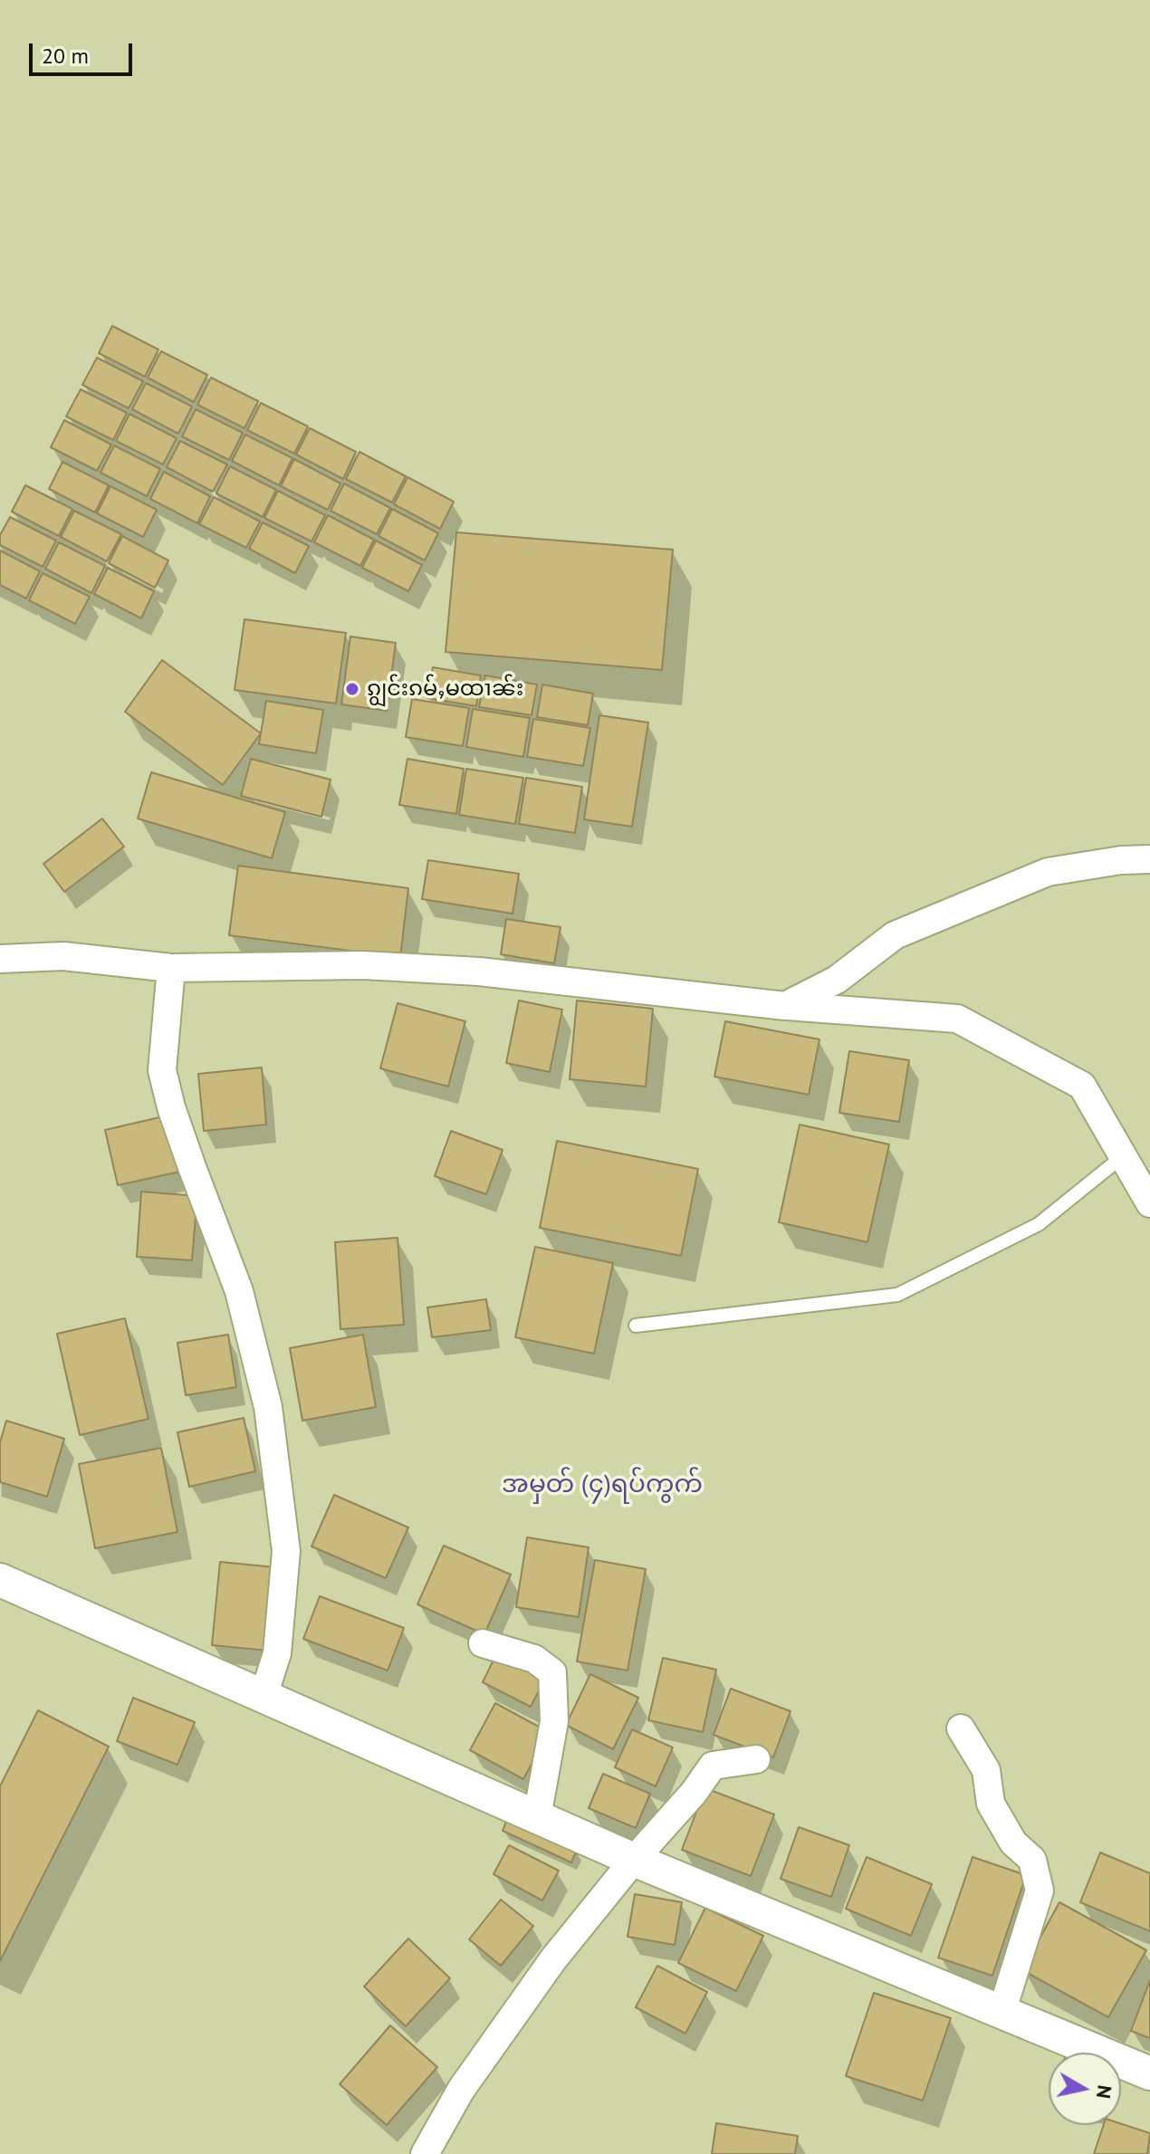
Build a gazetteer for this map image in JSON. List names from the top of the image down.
{
  "districts": ["အမှတ် (၄)ရပ်ကွက်"],
  "places": ["ၵျွင်းၵမ်ႇမထၢၼ်း"],
  "scale_bar": "20 m",
  "north": "right"
}
